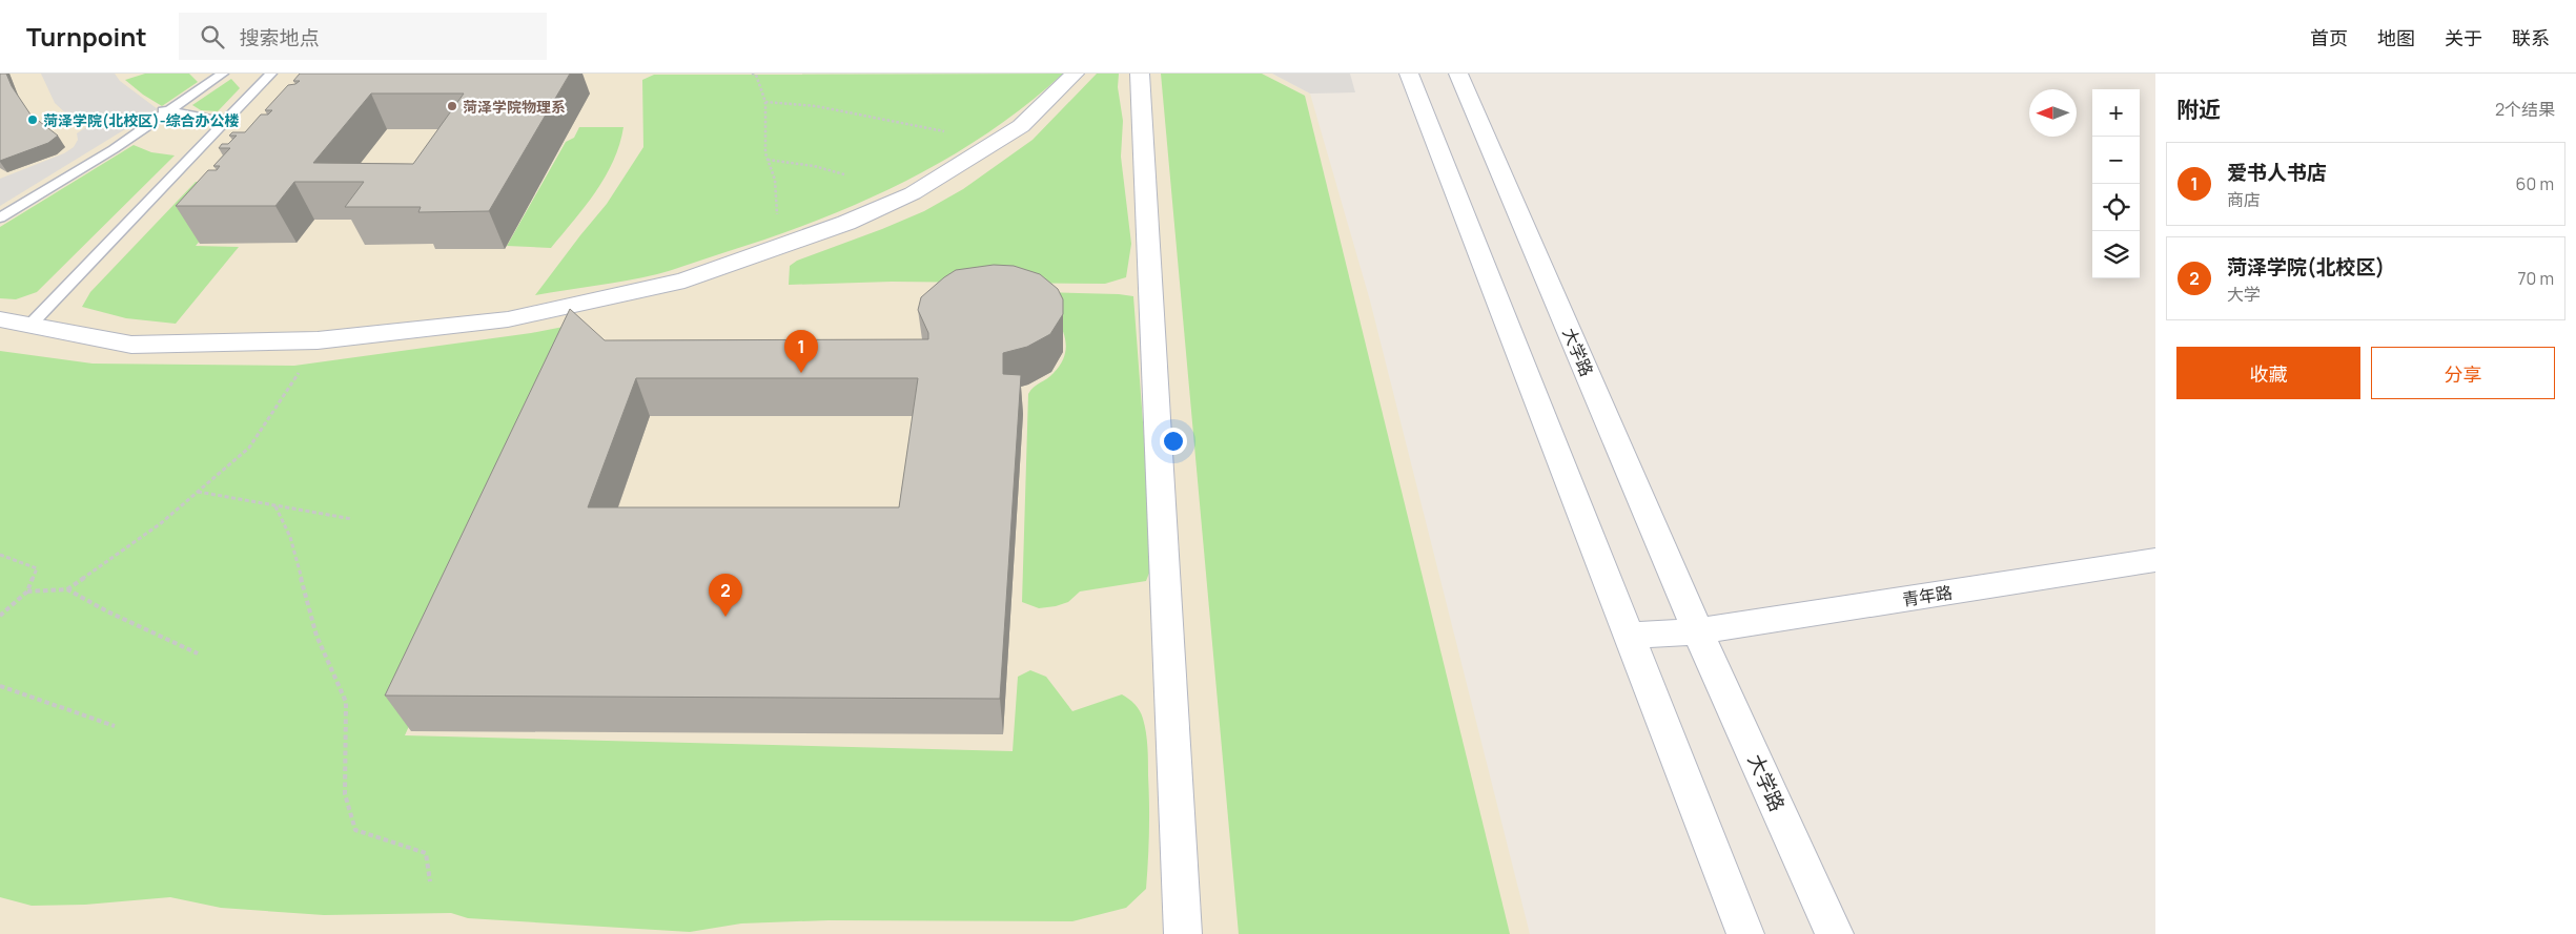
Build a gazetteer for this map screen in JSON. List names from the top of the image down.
{
  "streets": {
    "main road": ["大学路", "青年路"]
  },
  "crossings": [
    ["大学路", "青年路"]
  ],
  "places": ["菏泽学院物理系", "菏泽学院(北校区)-综合办公楼"],
  "north": "left",
  "page": {
    "header": "Turnpoint",
    "search": "搜索地点",
    "nav": [
      "首页",
      "地图",
      "关于",
      "联系"
    ],
    "heading": ["附近", "2个结果"],
    "map_buttons": ["+", "−"],
    "list": [
      {
        "mark": "1",
        "name": "爱书人书店",
        "note": "商店",
        "value": "60 m"
      },
      {
        "mark": "2",
        "name": "菏泽学院(北校区)",
        "note": "大学",
        "value": "70 m"
      }
    ],
    "pins": ["1", "2"],
    "buttons": ["收藏", "分享"]
  }
}
